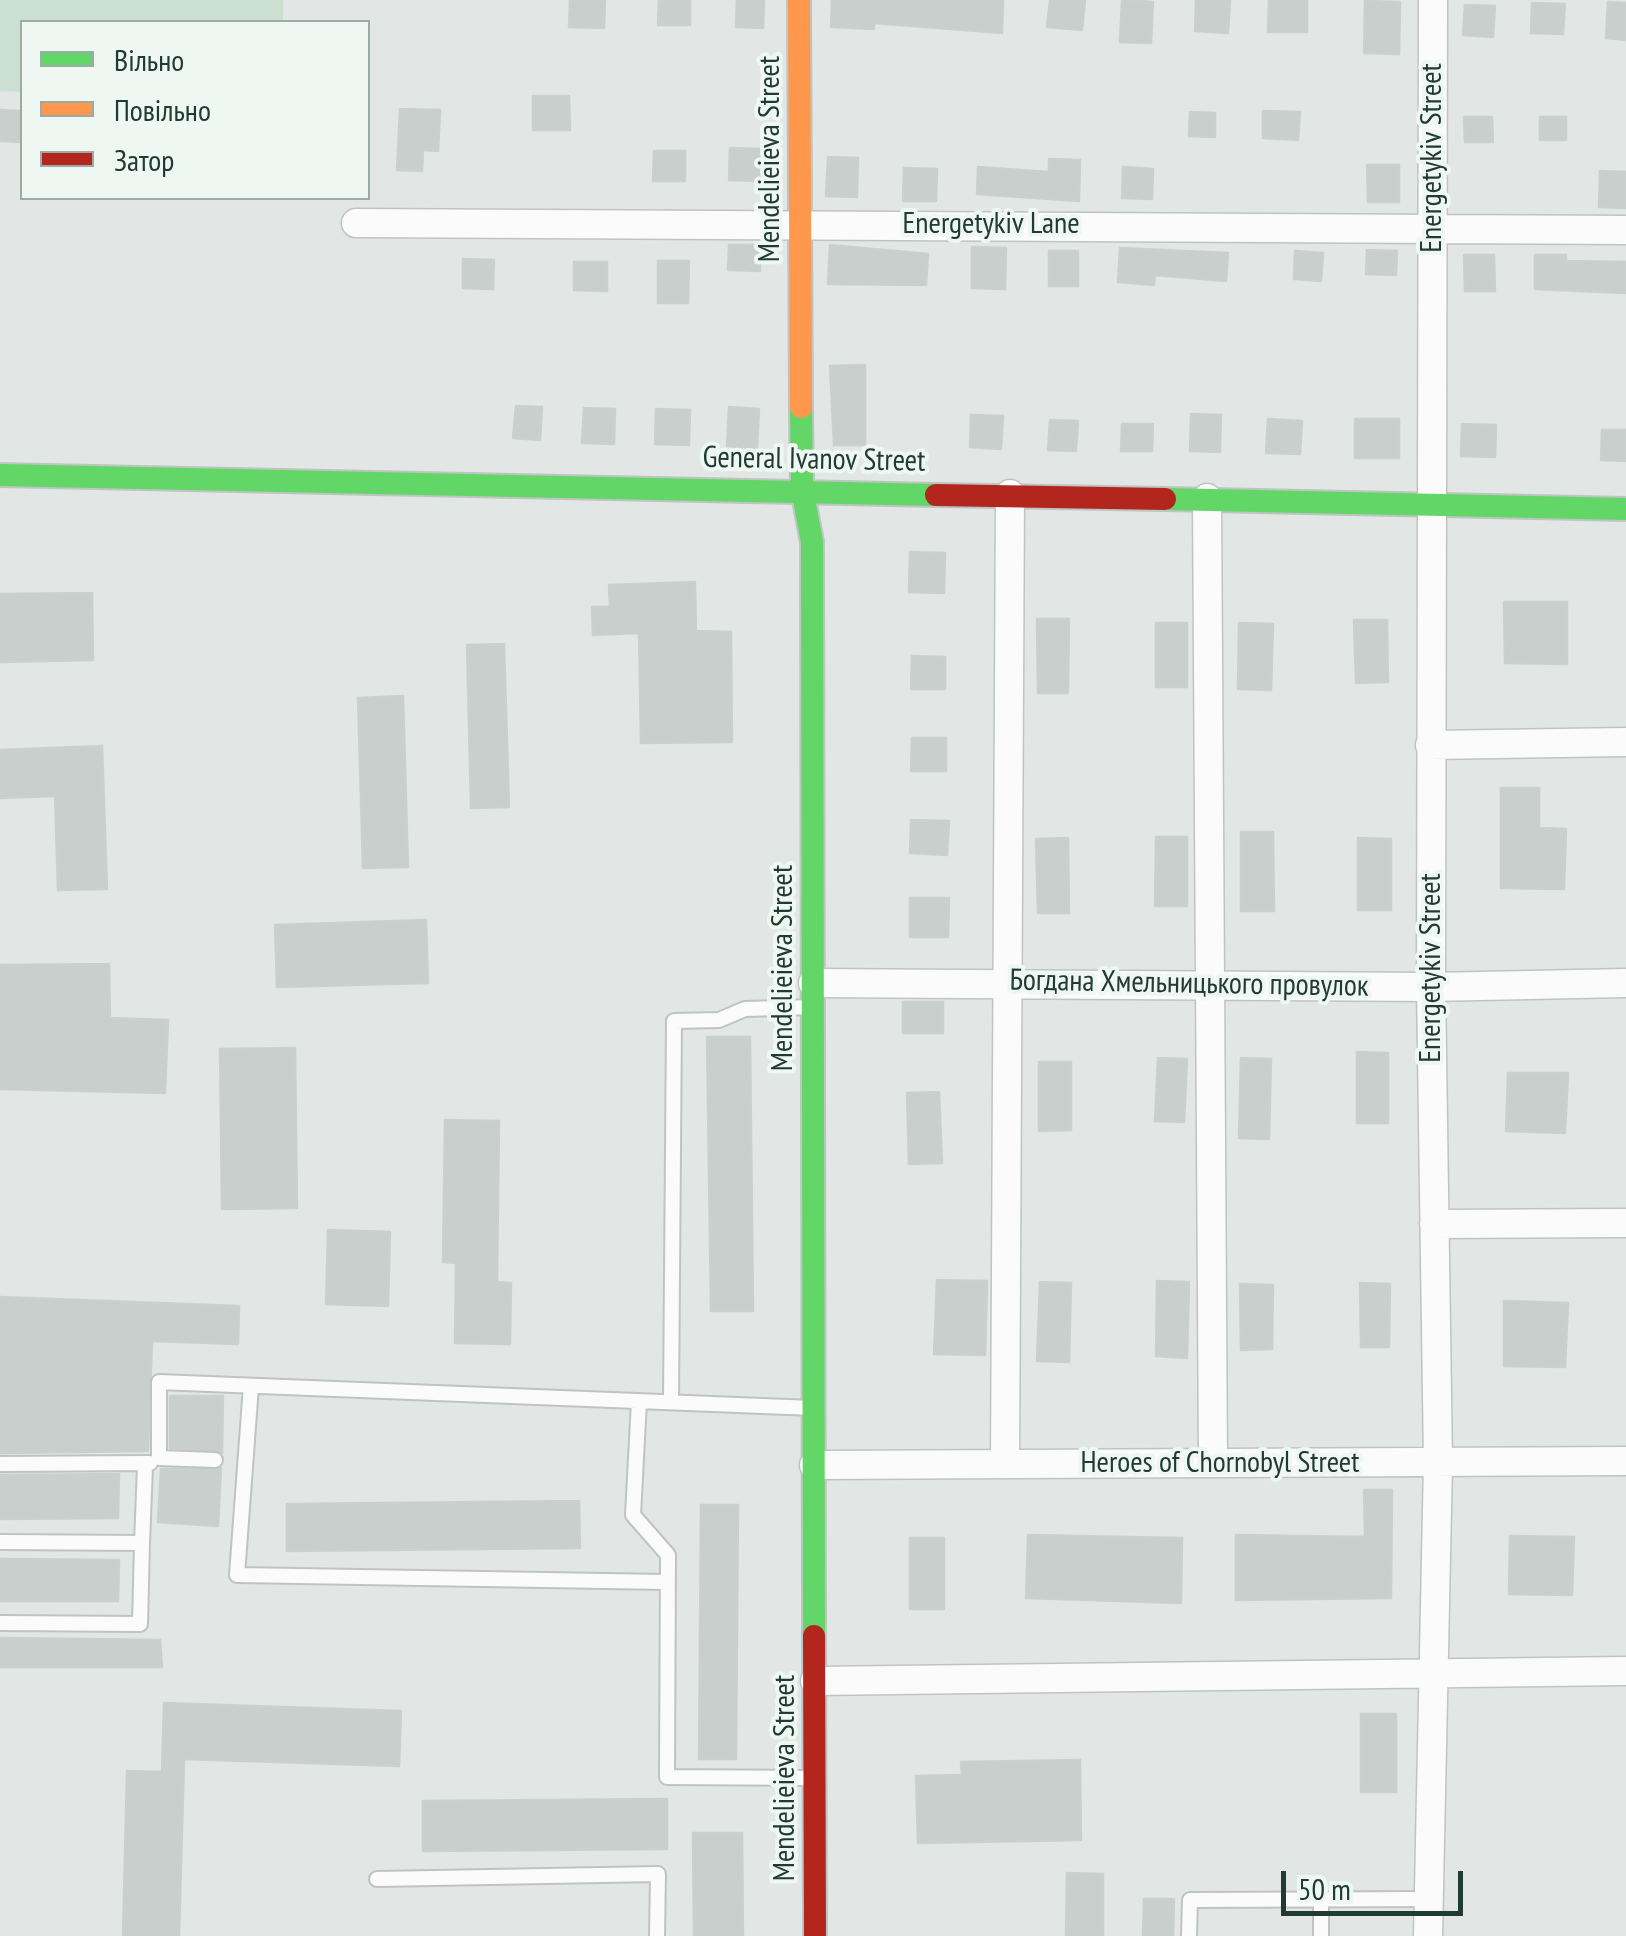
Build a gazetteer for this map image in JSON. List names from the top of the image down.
{
  "streets": {
    "street": [
      "Energetykiv Street",
      "Mendelieieva Street",
      "Energetykiv Lane",
      "General Ivanov Street",
      "Богдана Хмельницького провулок",
      "Heroes of Chornobyl Street"
    ]
  },
  "crossings": [
    ["Energetykiv Street", "Energetykiv Lane"],
    ["Energetykiv Street", "General Ivanov Street"],
    ["Energetykiv Street", "Богдана Хмельницького провулок"],
    ["Energetykiv Street", "Heroes of Chornobyl Street"],
    ["Mendelieieva Street", "Energetykiv Lane"],
    ["Mendelieieva Street", "General Ivanov Street"],
    ["Mendelieieva Street", "Богдана Хмельницького провулок"],
    ["Mendelieieva Street", "Heroes of Chornobyl Street"]
  ],
  "legend": ["Вільно", "Повільно", "Затор"],
  "scale_bar": "50 m"
}
